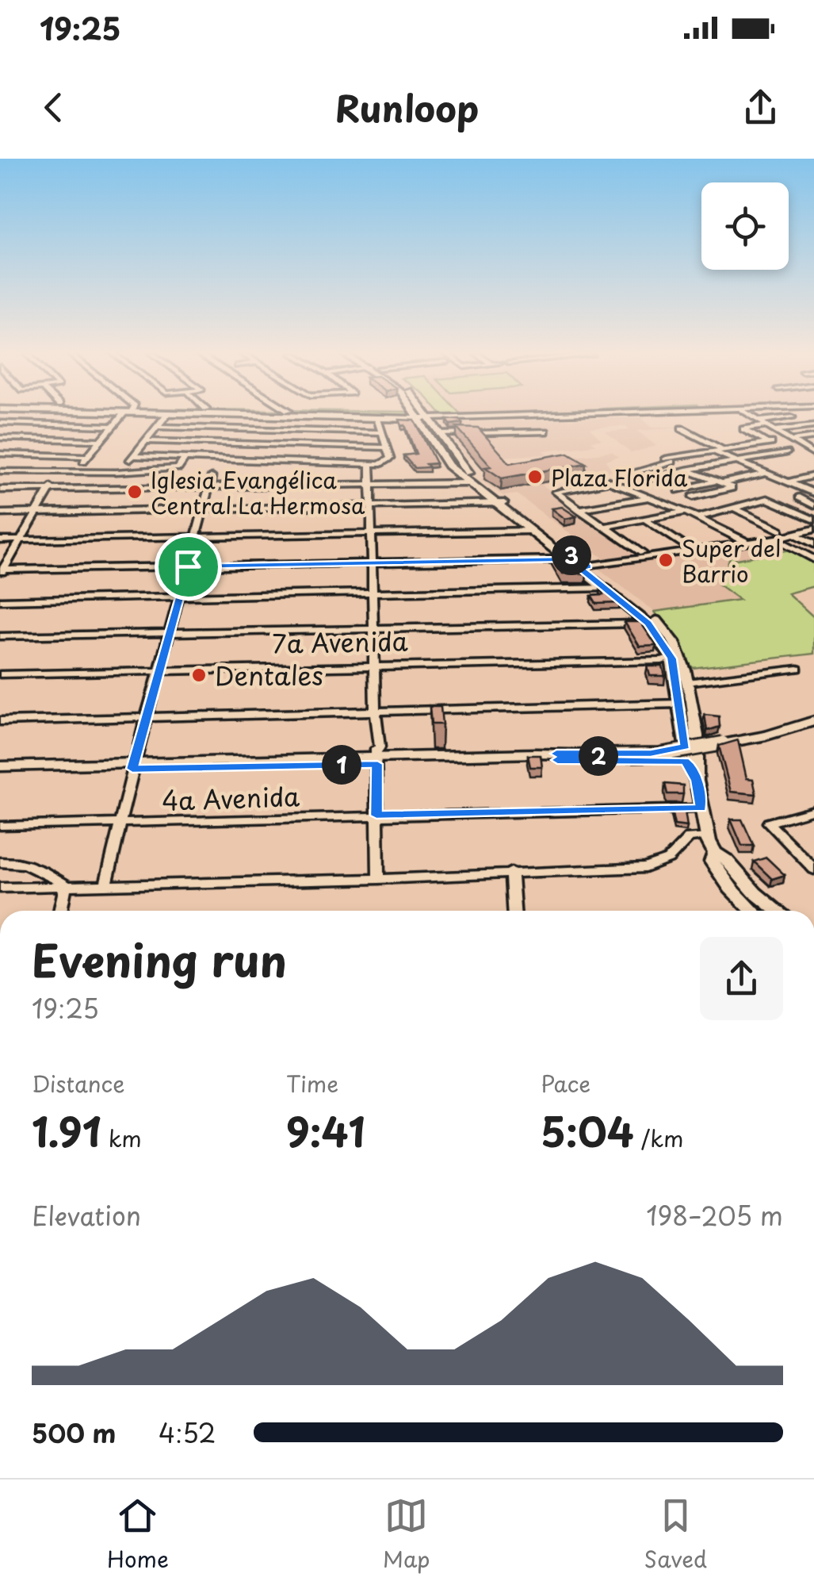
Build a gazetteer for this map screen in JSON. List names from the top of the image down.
{
  "streets": {
    "street": ["7a Avenida", "4a Avenida"]
  },
  "places": [
    "Plaza Florida",
    "Iglesia Evangélica Central La Hermosa",
    "Super del Barrio",
    "Dentales"
  ],
  "page": {
    "status": "19:25",
    "header": "Runloop",
    "pins": ["3", "2", "1"],
    "heading": ["Evening run", "19:25"],
    "stats": [
      ["Distance", "1.91 km"],
      ["Time", "9:41"],
      ["Pace", "5:04 /km"]
    ],
    "chart": ["Elevation", "198–205 m"],
    "list": [
      {
        "name": "500 m",
        "note": "4:52"
      }
    ],
    "tabs": ["Home", "Map", "Saved"]
  }
}
